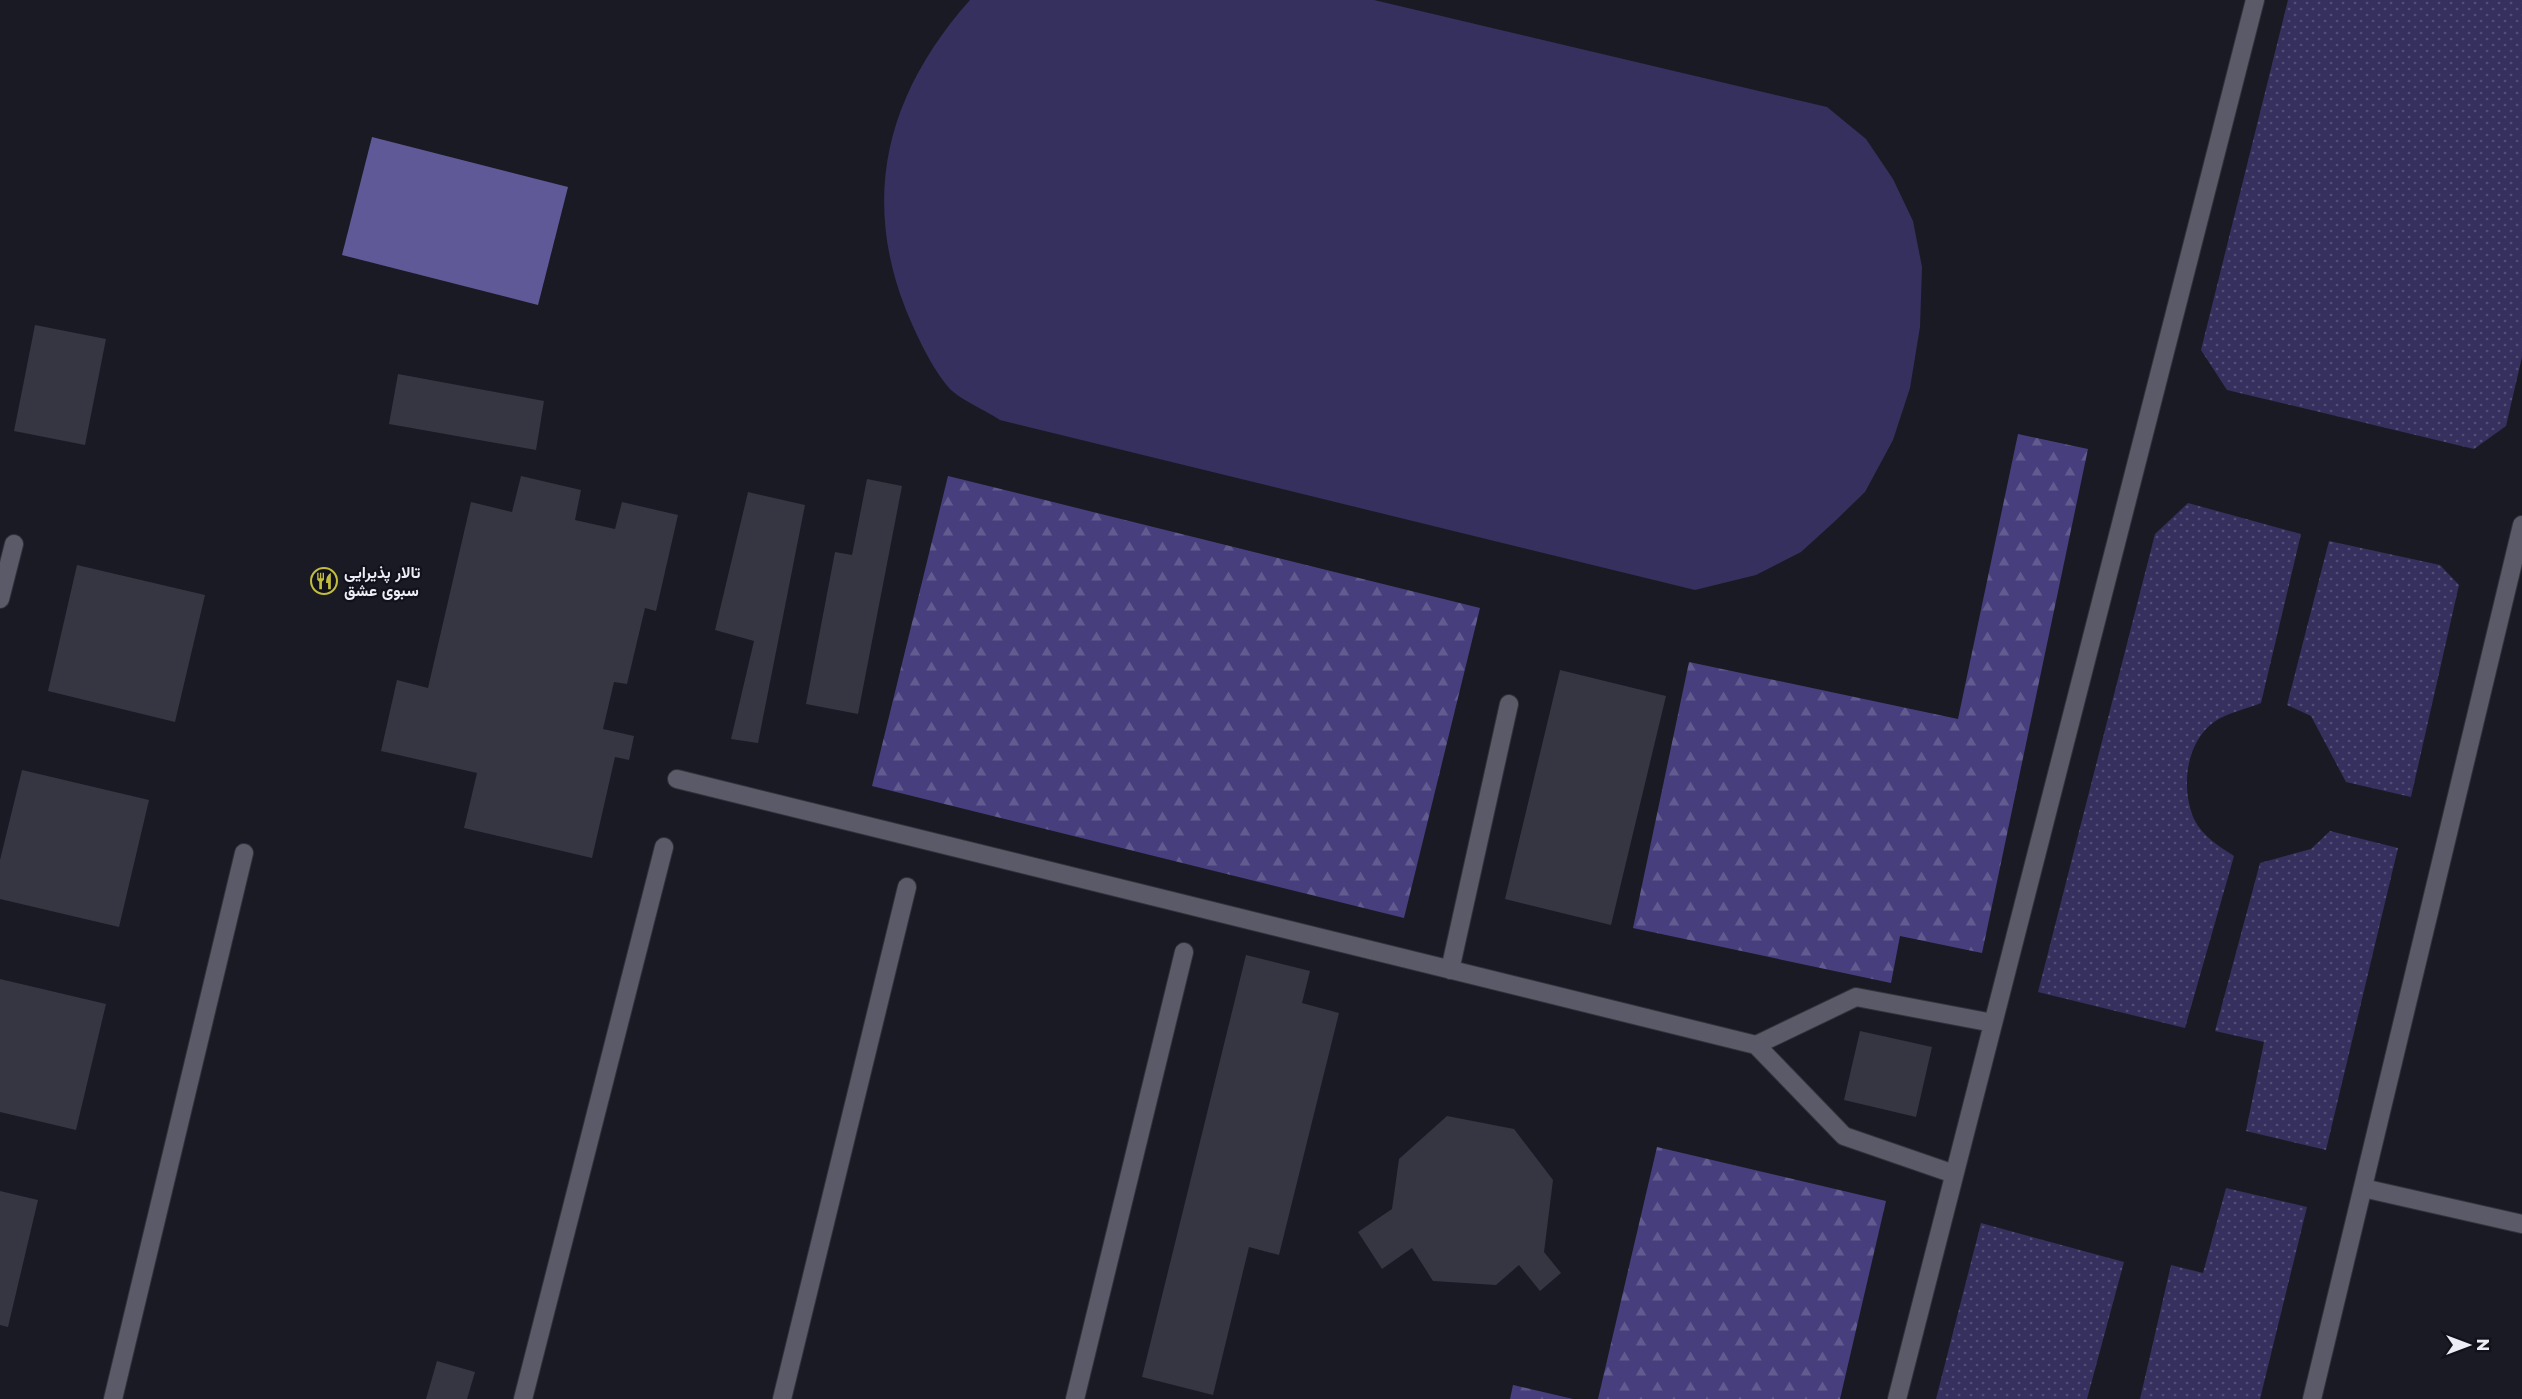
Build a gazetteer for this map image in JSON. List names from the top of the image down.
{
  "places": {
    "restaurant": ["تالار پذیرایی سبوی عشق"]
  },
  "north": "right"
}
